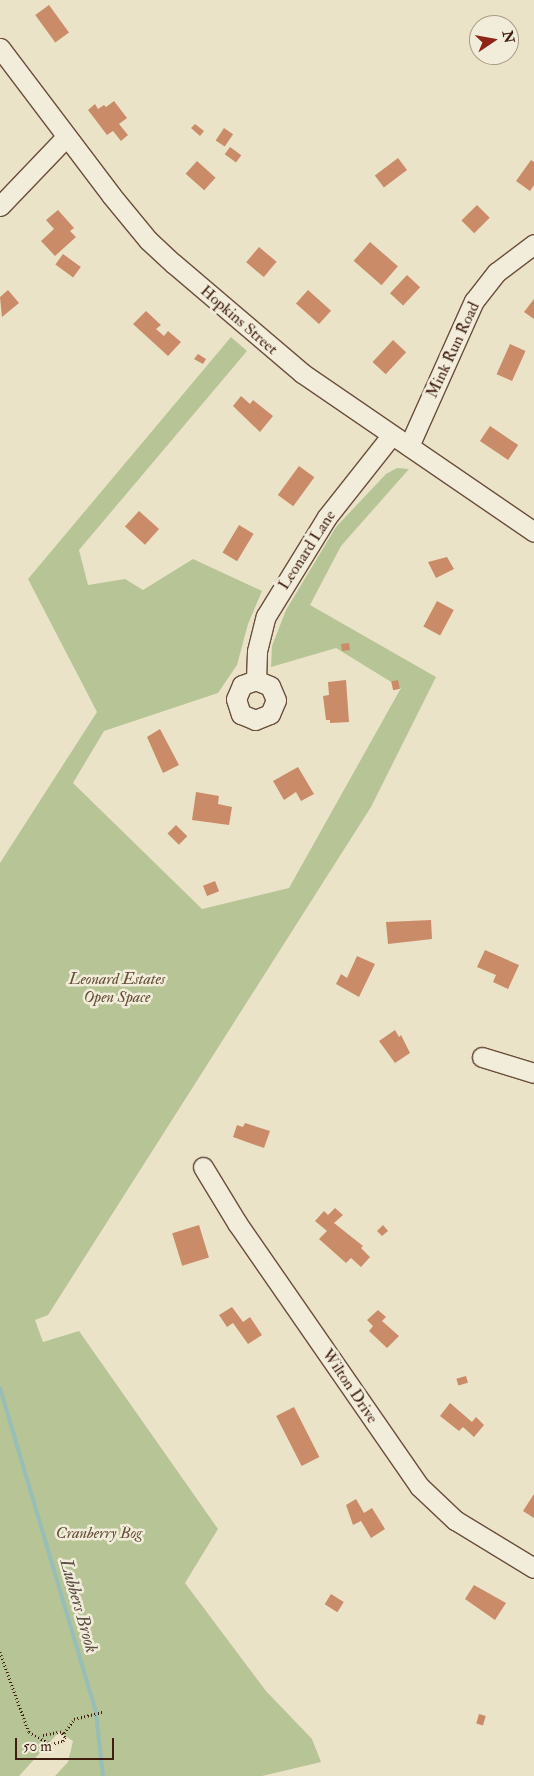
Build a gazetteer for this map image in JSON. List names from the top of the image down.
{
  "streets": {
    "street": [
      "Hopkins Street",
      "Mink Run Road",
      "Leonard Lane",
      "Wilton Drive"
    ]
  },
  "crossings": [
    ["Hopkins Street", "Mink Run Road"],
    ["Hopkins Street", "Leonard Lane"]
  ],
  "water": ["Lubbers Brook"],
  "parks": ["Leonard Estates Open Space", "Cranberry Bog"],
  "scale_bar": "50 m",
  "north": "right"
}
